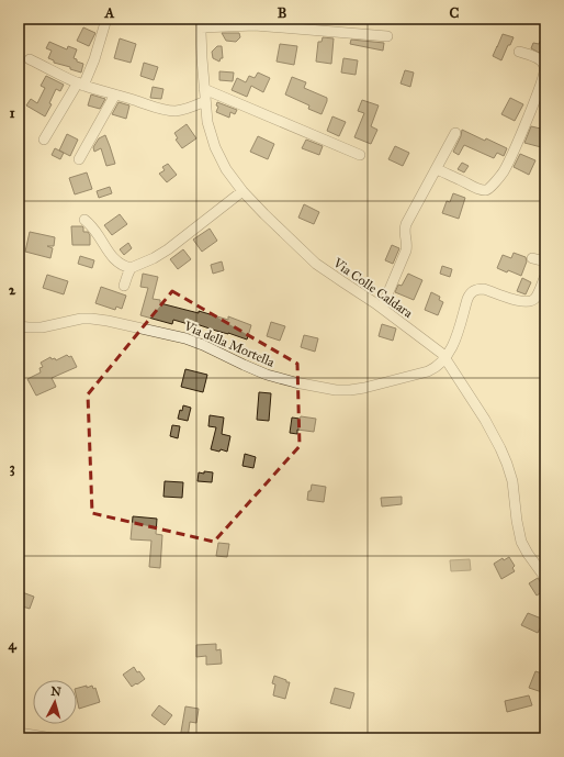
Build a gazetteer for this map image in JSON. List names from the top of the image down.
{
  "streets": {
    "street": ["Via Colle Caldara", "Via della Mortella"]
  },
  "crossings": [
    ["Via Colle Caldara", "Via della Mortella"]
  ],
  "north": "top",
  "grid": {
    "columns": ["A", "B", "C"],
    "rows": [
      "1",
      "2",
      "3",
      "4"
    ]
  }
}
